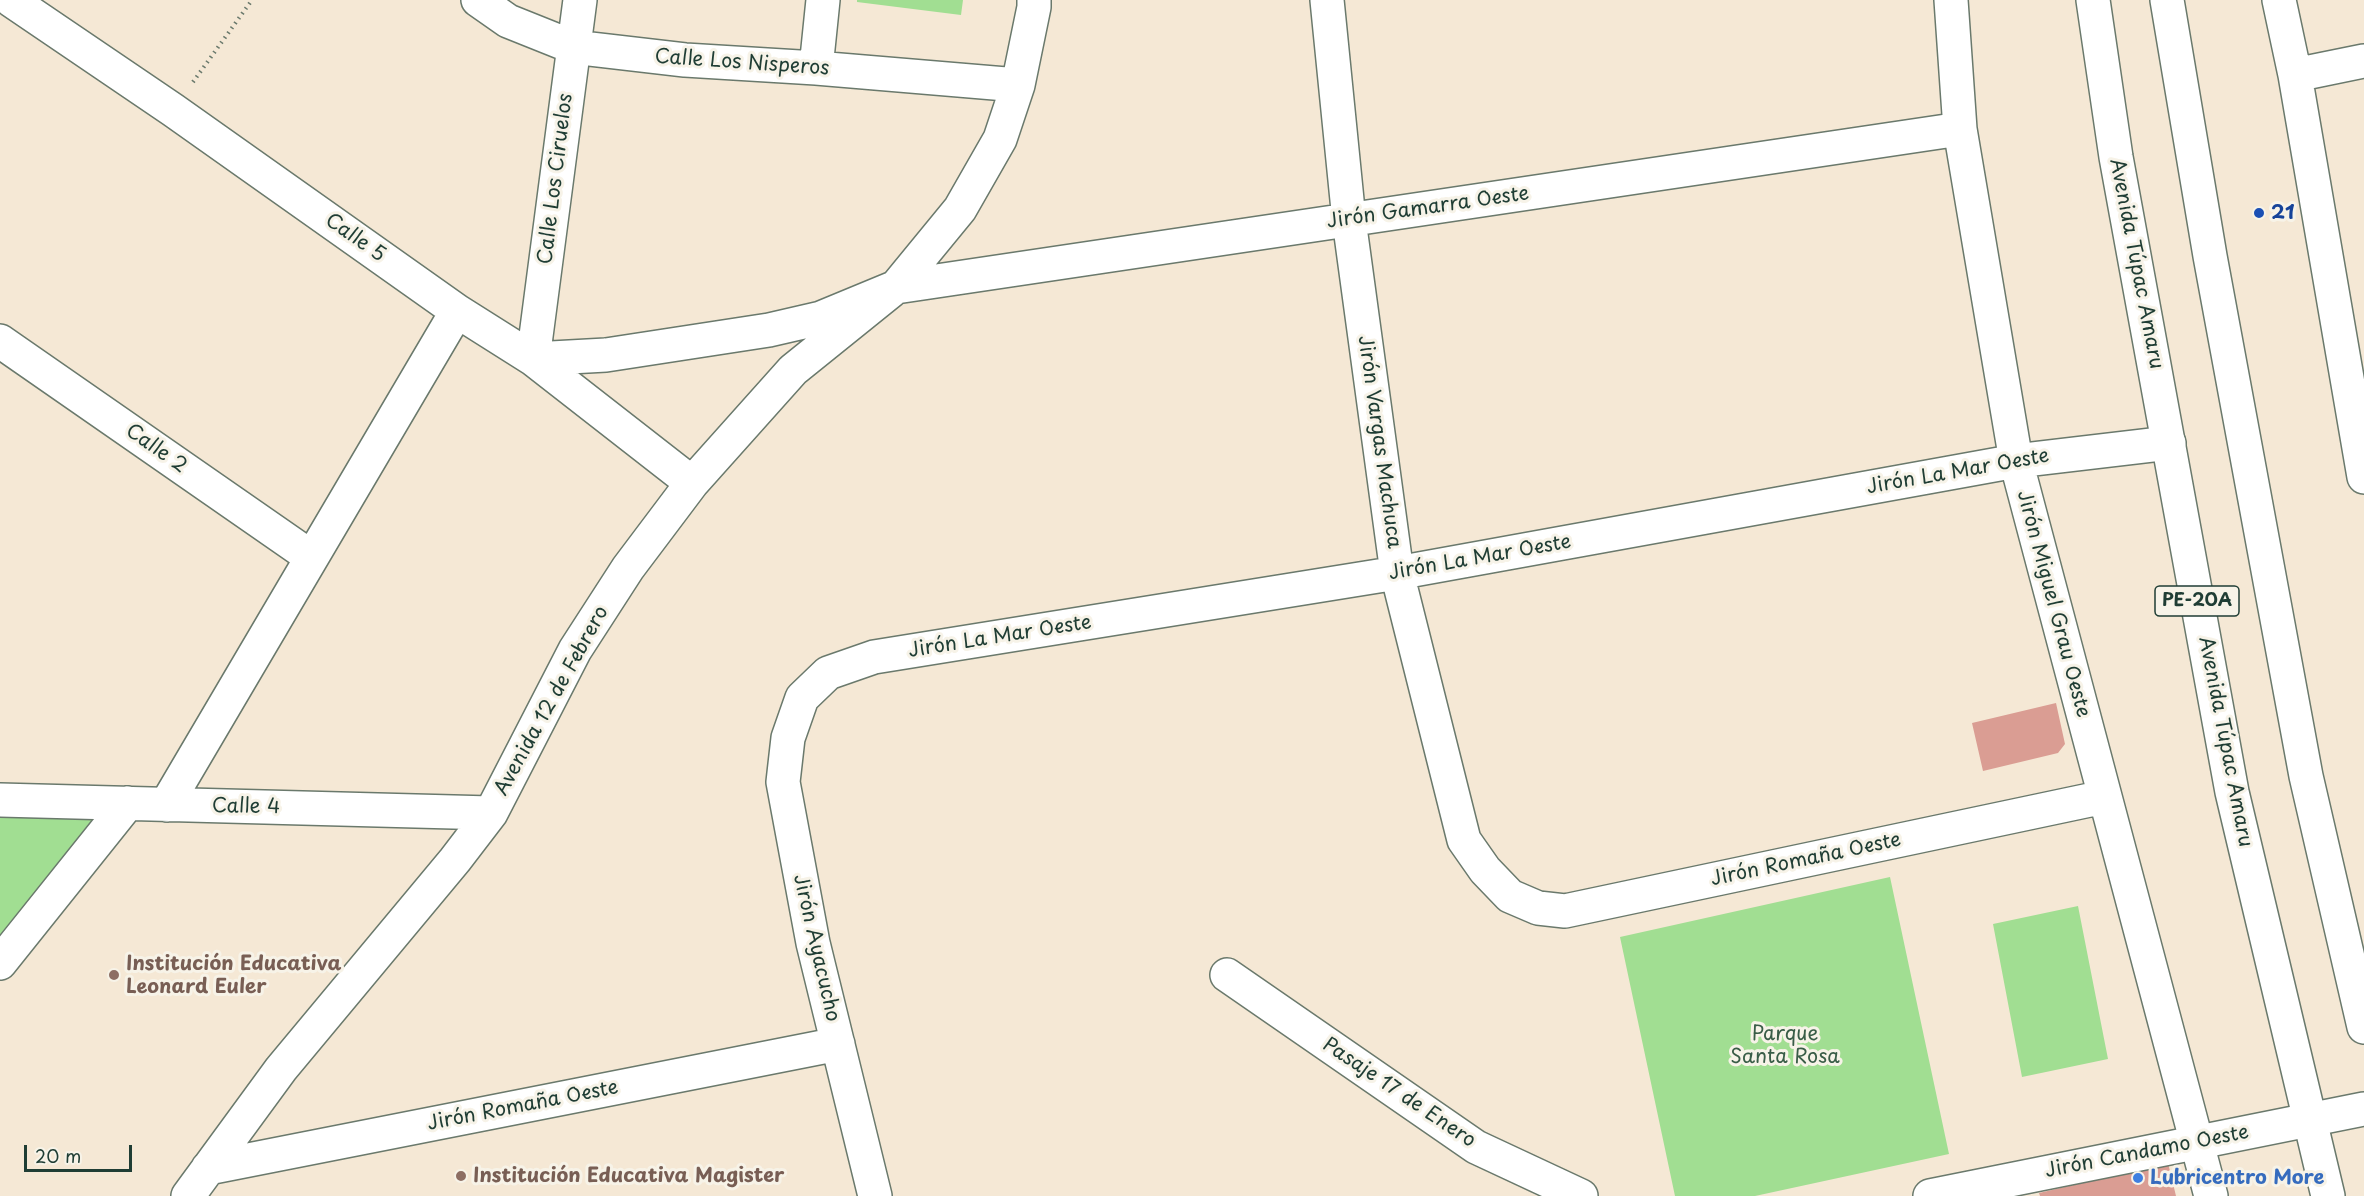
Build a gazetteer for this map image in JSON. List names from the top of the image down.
{
  "streets": {
    "main road": [
      "Calle Los Nisperos",
      "Calle Los Ciruelos",
      "Jirón Gamarra Oeste",
      "Calle 5",
      "Avenida Túpac Amaru",
      "Jirón Vargas Machuca",
      "Calle 2",
      "Jirón La Mar Oeste",
      "PE-20A",
      "Jirón Miguel Grau Oeste",
      "Avenida 12 de Febrero",
      "Calle 4",
      "Jirón Romaña Oeste",
      "Jirón Ayacucho",
      "Pasaje 17 de Enero",
      "Jirón Candamo Oeste"
    ]
  },
  "crossings": [
    ["Calle Los Nisperos", "Calle Los Ciruelos"],
    ["Calle Los Nisperos", "Avenida 12 de Febrero"],
    ["Calle Los Ciruelos", "Calle 5"],
    ["Jirón Gamarra Oeste", "Jirón Vargas Machuca"],
    ["Jirón Gamarra Oeste", "Jirón Miguel Grau Oeste"],
    ["Jirón Gamarra Oeste", "Avenida 12 de Febrero"],
    ["Calle 5", "Avenida 12 de Febrero"],
    ["Avenida Túpac Amaru", "Jirón La Mar Oeste"],
    ["Avenida Túpac Amaru", "Jirón Candamo Oeste"],
    ["Jirón Vargas Machuca", "Jirón La Mar Oeste"],
    ["Jirón Vargas Machuca", "Jirón Romaña Oeste"],
    ["Jirón La Mar Oeste", "Jirón Miguel Grau Oeste"],
    ["Jirón La Mar Oeste", "Jirón Ayacucho"],
    ["Jirón Miguel Grau Oeste", "Jirón Romaña Oeste"],
    ["Jirón Miguel Grau Oeste", "Jirón Candamo Oeste"],
    ["Avenida 12 de Febrero", "Calle 4"],
    ["Avenida 12 de Febrero", "Jirón Romaña Oeste"],
    ["Jirón Romaña Oeste", "Jirón Ayacucho"]
  ],
  "parks": ["Parque Santa Rosa"],
  "places": [
    "21",
    "Institución Educativa Leonard Euler",
    "Institución Educativa Magister",
    "Lubricentro More"
  ],
  "scale_bar": "20 m"
}
